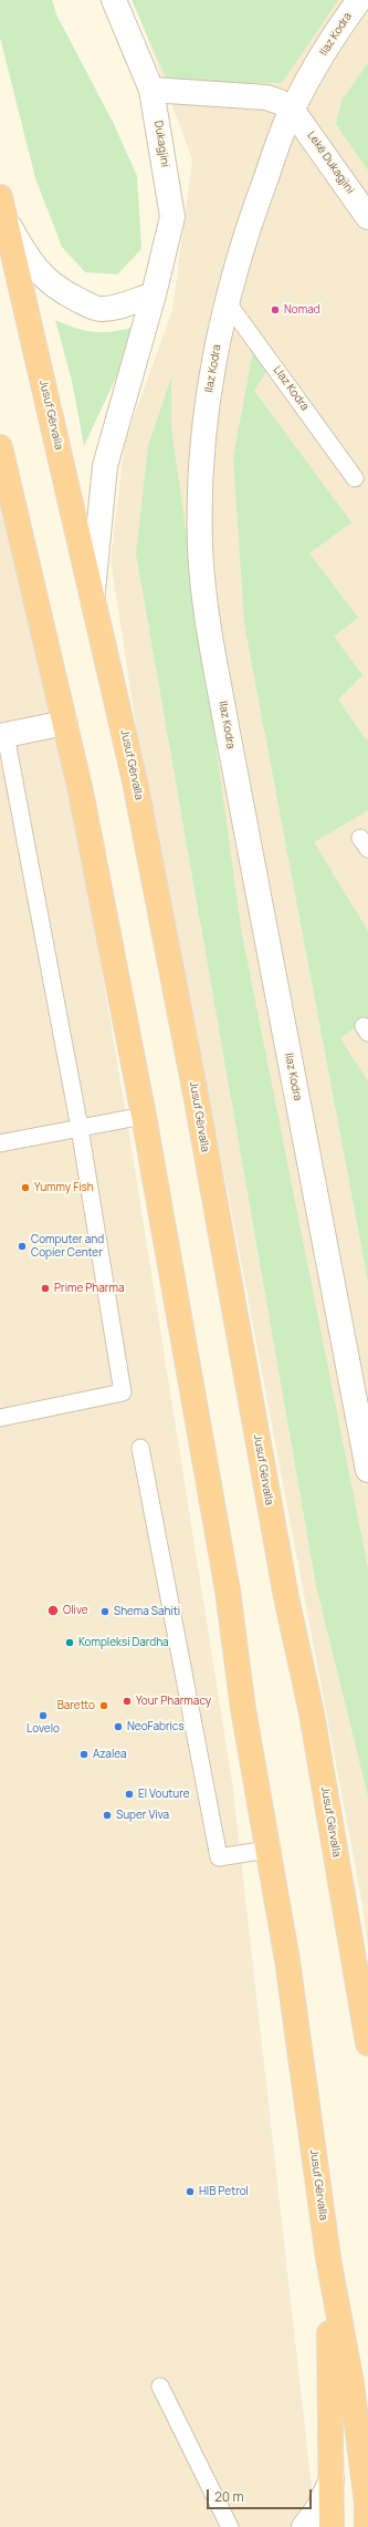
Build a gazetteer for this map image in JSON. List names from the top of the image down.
{
  "streets": {
    "highway": ["Jusuf Gërvalla"],
    "street": ["Ilaz Kodra", "Dukagjini", "Lekë Dukagjini"],
    "lane": ["Llaz Kodra"]
  },
  "crossings": [
    ["Ilaz Kodra", "Lekë Dukagjini"],
    ["Ilaz Kodra", "Llaz Kodra"],
    ["Dukagjini", "Jusuf Gërvalla"]
  ],
  "places": [
    "Nomad",
    "Yummy Fish",
    "Computer and Copier Center",
    "Prime Pharma",
    "Olive",
    "Shema Sahiti",
    "Kompleksi Dardha",
    "Your Pharmacy",
    "Baretto",
    "Lovelo",
    "NeoFabrics",
    "Azalea",
    "El Vouture",
    "Super Viva",
    "HIB Petrol"
  ],
  "scale_bar": "20 m"
}
